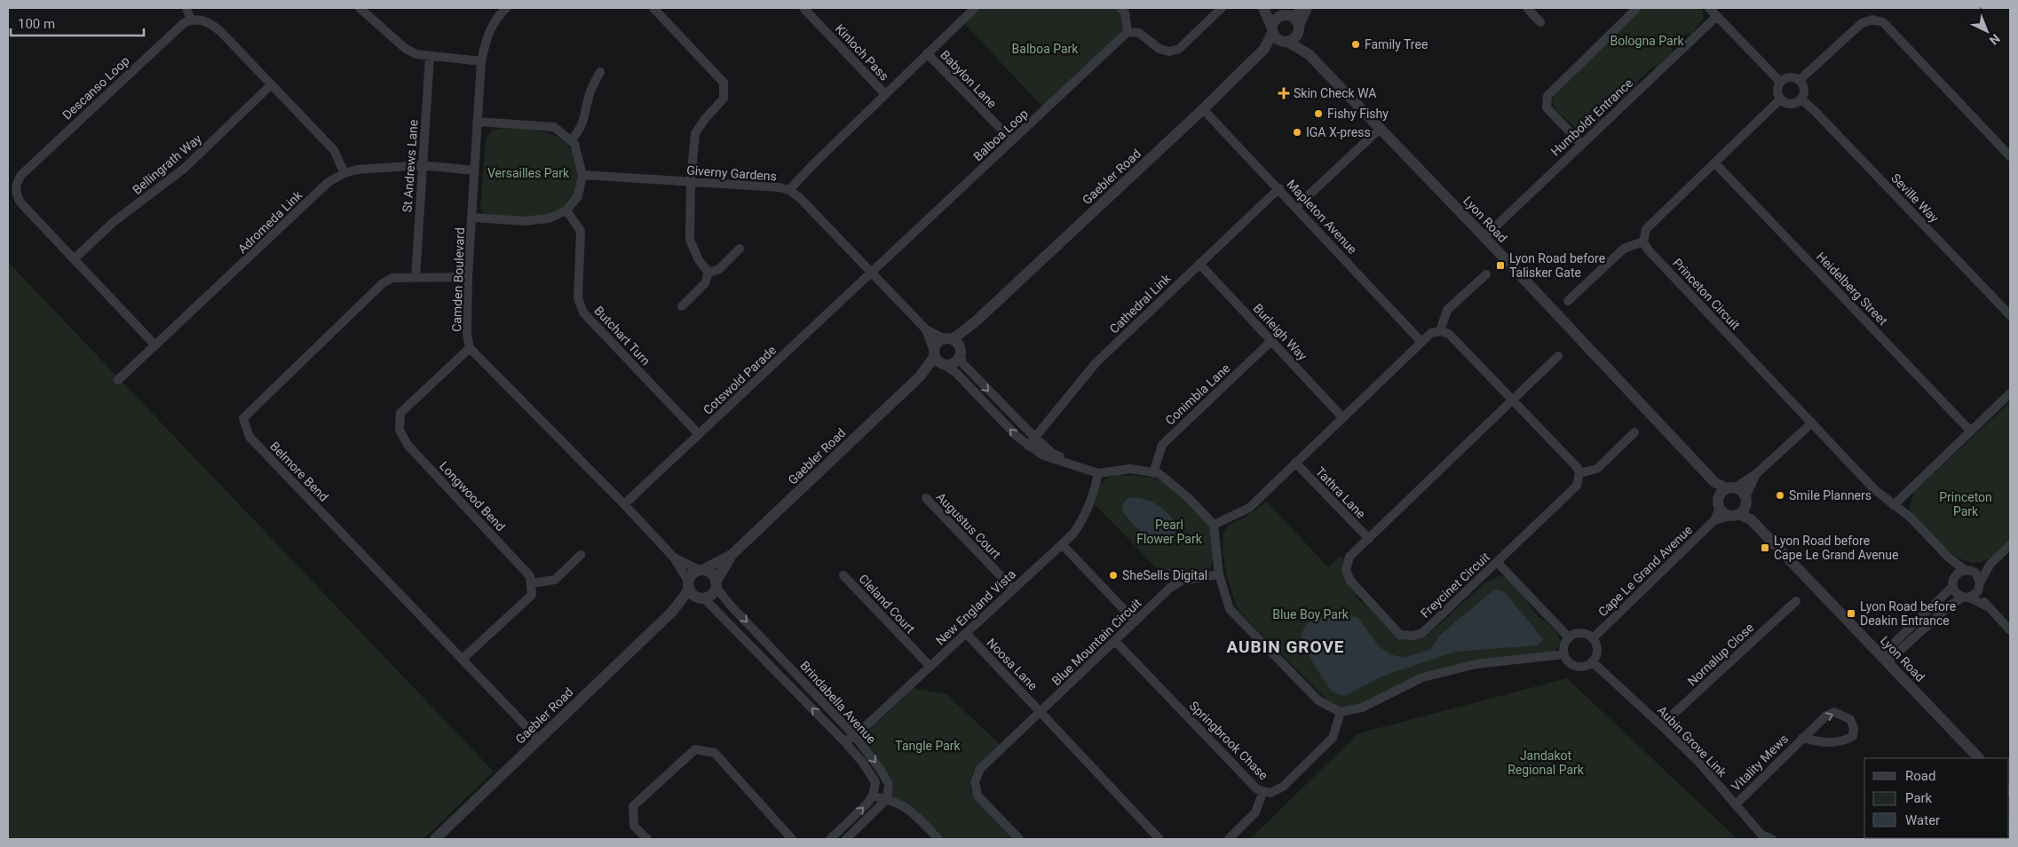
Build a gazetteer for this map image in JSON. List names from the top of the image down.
{
  "streets": {
    "street": [
      "Kinloch Pass",
      "Babylon Lane",
      "Descanso Loop",
      "Humboldt Entrance",
      "Balboa Loop",
      "Bellingrath Way",
      "St Andrews Lane",
      "Giverny Gardens",
      "Gaebler Road",
      "Seville Way",
      "Mapleton Avenue",
      "Lyon Road",
      "Adromeda Link",
      "Camden Boulevard",
      "Heidelberg Street",
      "Princeton Circuit",
      "Cathedral Link",
      "Burleigh Way",
      "Butchart Turn",
      "Cotswold Parade",
      "Conimbla Lane",
      "Belmore Bend",
      "Tathra Lane",
      "Longwood Bend",
      "Augustus Court",
      "Cape Le Grand Avenue",
      "Freycinet Circuit",
      "Cleland Court",
      "New England Vista",
      "Blue Mountain Circuit",
      "Nornalup Close",
      "Noosa Lane",
      "Brindabella Avenue",
      "Springbrook Chase",
      "Aubin Grove Link",
      "Vitality Mews"
    ]
  },
  "crossings": [
    ["Babylon Lane", "Balboa Loop"],
    ["Descanso Loop", "Bellingrath Way"],
    ["Descanso Loop", "Adromeda Link"],
    ["Humboldt Entrance", "Lyon Road"],
    ["Balboa Loop", "Giverny Gardens"],
    ["Balboa Loop", "Cotswold Parade"],
    ["St Andrews Lane", "Adromeda Link"],
    ["St Andrews Lane", "Belmore Bend"],
    ["Giverny Gardens", "Gaebler Road"],
    ["Giverny Gardens", "Adromeda Link"],
    ["Giverny Gardens", "Camden Boulevard"],
    ["Giverny Gardens", "Butchart Turn"],
    ["Giverny Gardens", "Cotswold Parade"],
    ["Gaebler Road", "Mapleton Avenue"],
    ["Gaebler Road", "Lyon Road"],
    ["Gaebler Road", "Camden Boulevard"],
    ["Gaebler Road", "Belmore Bend"],
    ["Gaebler Road", "Brindabella Avenue"],
    ["Mapleton Avenue", "Cathedral Link"],
    ["Lyon Road", "Cape Le Grand Avenue"],
    ["Adromeda Link", "Camden Boulevard"],
    ["Adromeda Link", "Butchart Turn"],
    ["Camden Boulevard", "Butchart Turn"],
    ["Camden Boulevard", "Cotswold Parade"],
    ["Camden Boulevard", "Belmore Bend"],
    ["Camden Boulevard", "Longwood Bend"],
    ["Camden Boulevard", "Brindabella Avenue"],
    ["Cathedral Link", "Burleigh Way"],
    ["Burleigh Way", "Conimbla Lane"],
    ["Butchart Turn", "Cotswold Parade"],
    ["Tathra Lane", "Freycinet Circuit"],
    ["Augustus Court", "New England Vista"],
    ["Cape Le Grand Avenue", "Aubin Grove Link"],
    ["Cleland Court", "New England Vista"],
    ["New England Vista", "Noosa Lane"],
    ["New England Vista", "Brindabella Avenue"],
    ["Blue Mountain Circuit", "Noosa Lane"],
    ["Blue Mountain Circuit", "Springbrook Chase"],
    ["Nornalup Close", "Aubin Grove Link"],
    ["Aubin Grove Link", "Vitality Mews"]
  ],
  "districts": ["AUBIN GROVE"],
  "parks": [
    "Bologna Park",
    "Balboa Park",
    "Versailles Park",
    "Princeton Park",
    "Pearl Flower Park",
    "Blue Boy Park",
    "Tangle Park",
    "Jandakot Regional Park"
  ],
  "places": {
    "other": [
      "Family Tree",
      "Fishy Fishy",
      "IGA X-press",
      "Smile Planners",
      "SheSells Digital"
    ],
    "health": ["Skin Check WA"],
    "transit": ["Lyon Road before Talisker Gate", "Lyon Road before Cape Le Grand Avenue", "Lyon Road before Deakin Entrance"]
  },
  "legend": ["Road", "Park", "Water"],
  "scale_bar": "100 m",
  "north": "bottom right"
}
